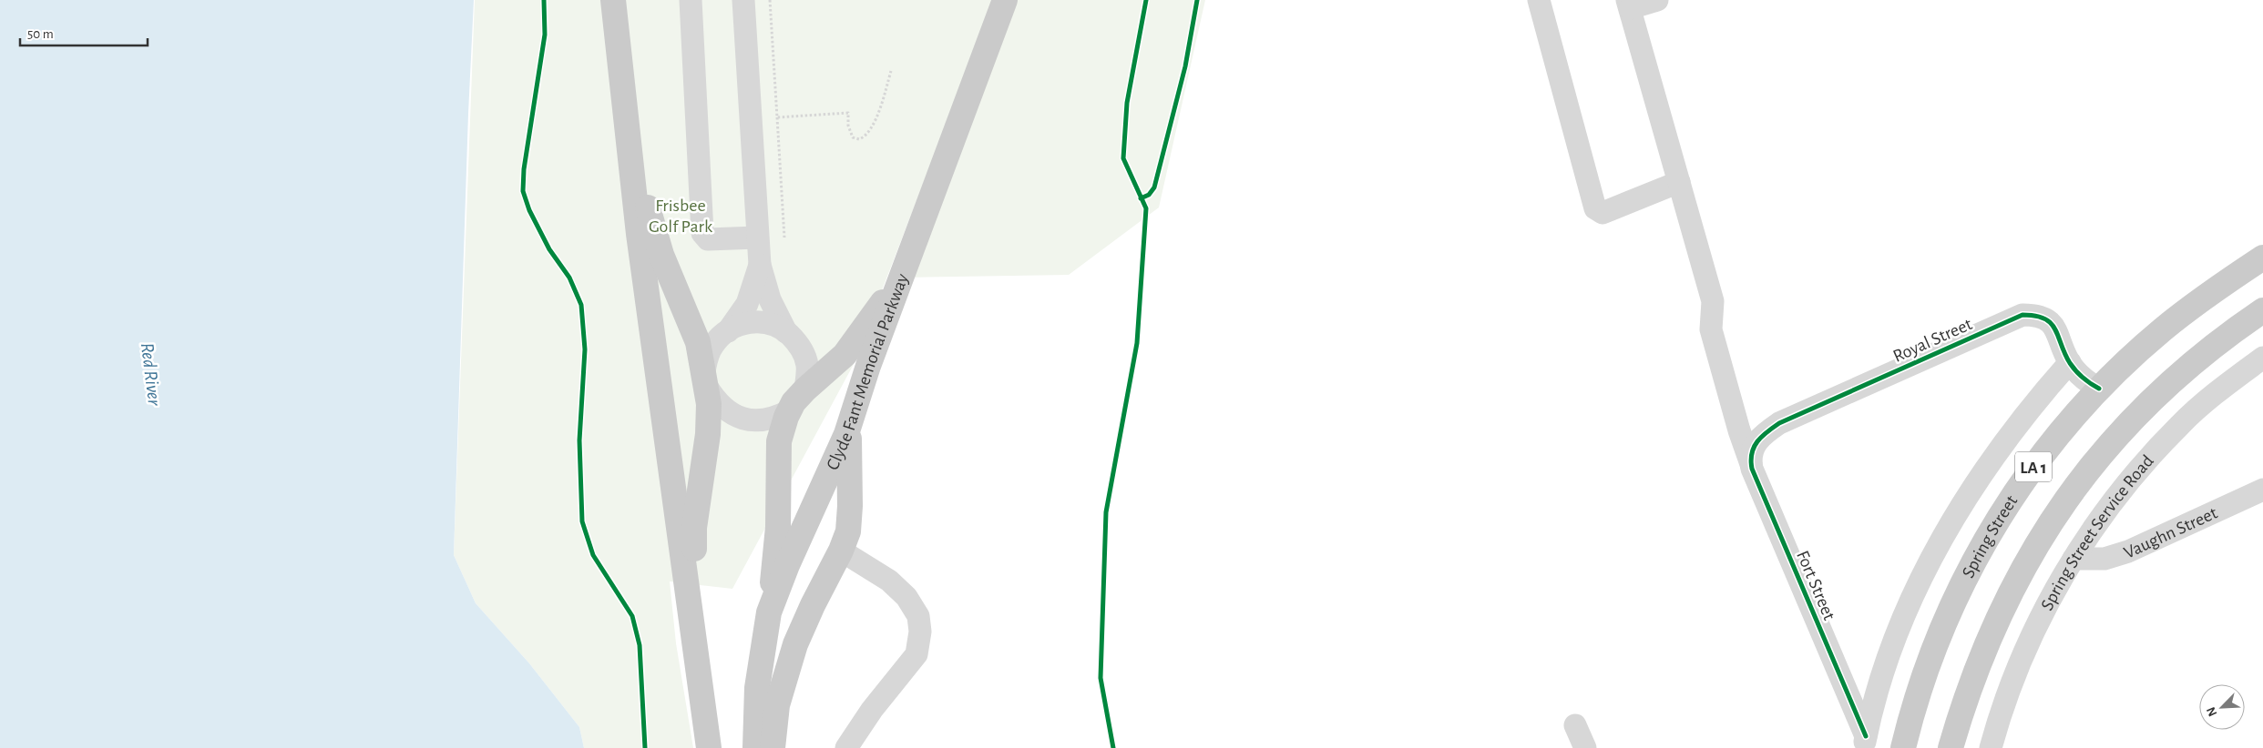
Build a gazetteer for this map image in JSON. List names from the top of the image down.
{
  "streets": {
    "main road": ["Clyde Fant Memorial Parkway", "LA 1", "Spring Street"],
    "street": [
      "Royal Street",
      "Vaughn Street",
      "Spring Street Service Road",
      "Fort Street"
    ]
  },
  "crossings": [
    ["Royal Street", "Spring Street"],
    ["Royal Street", "Fort Street"],
    ["Vaughn Street", "Spring Street Service Road"]
  ],
  "water": ["Red River"],
  "parks": ["Frisbee Golf Park"],
  "scale_bar": "50 m",
  "north": "bottom left"
}
